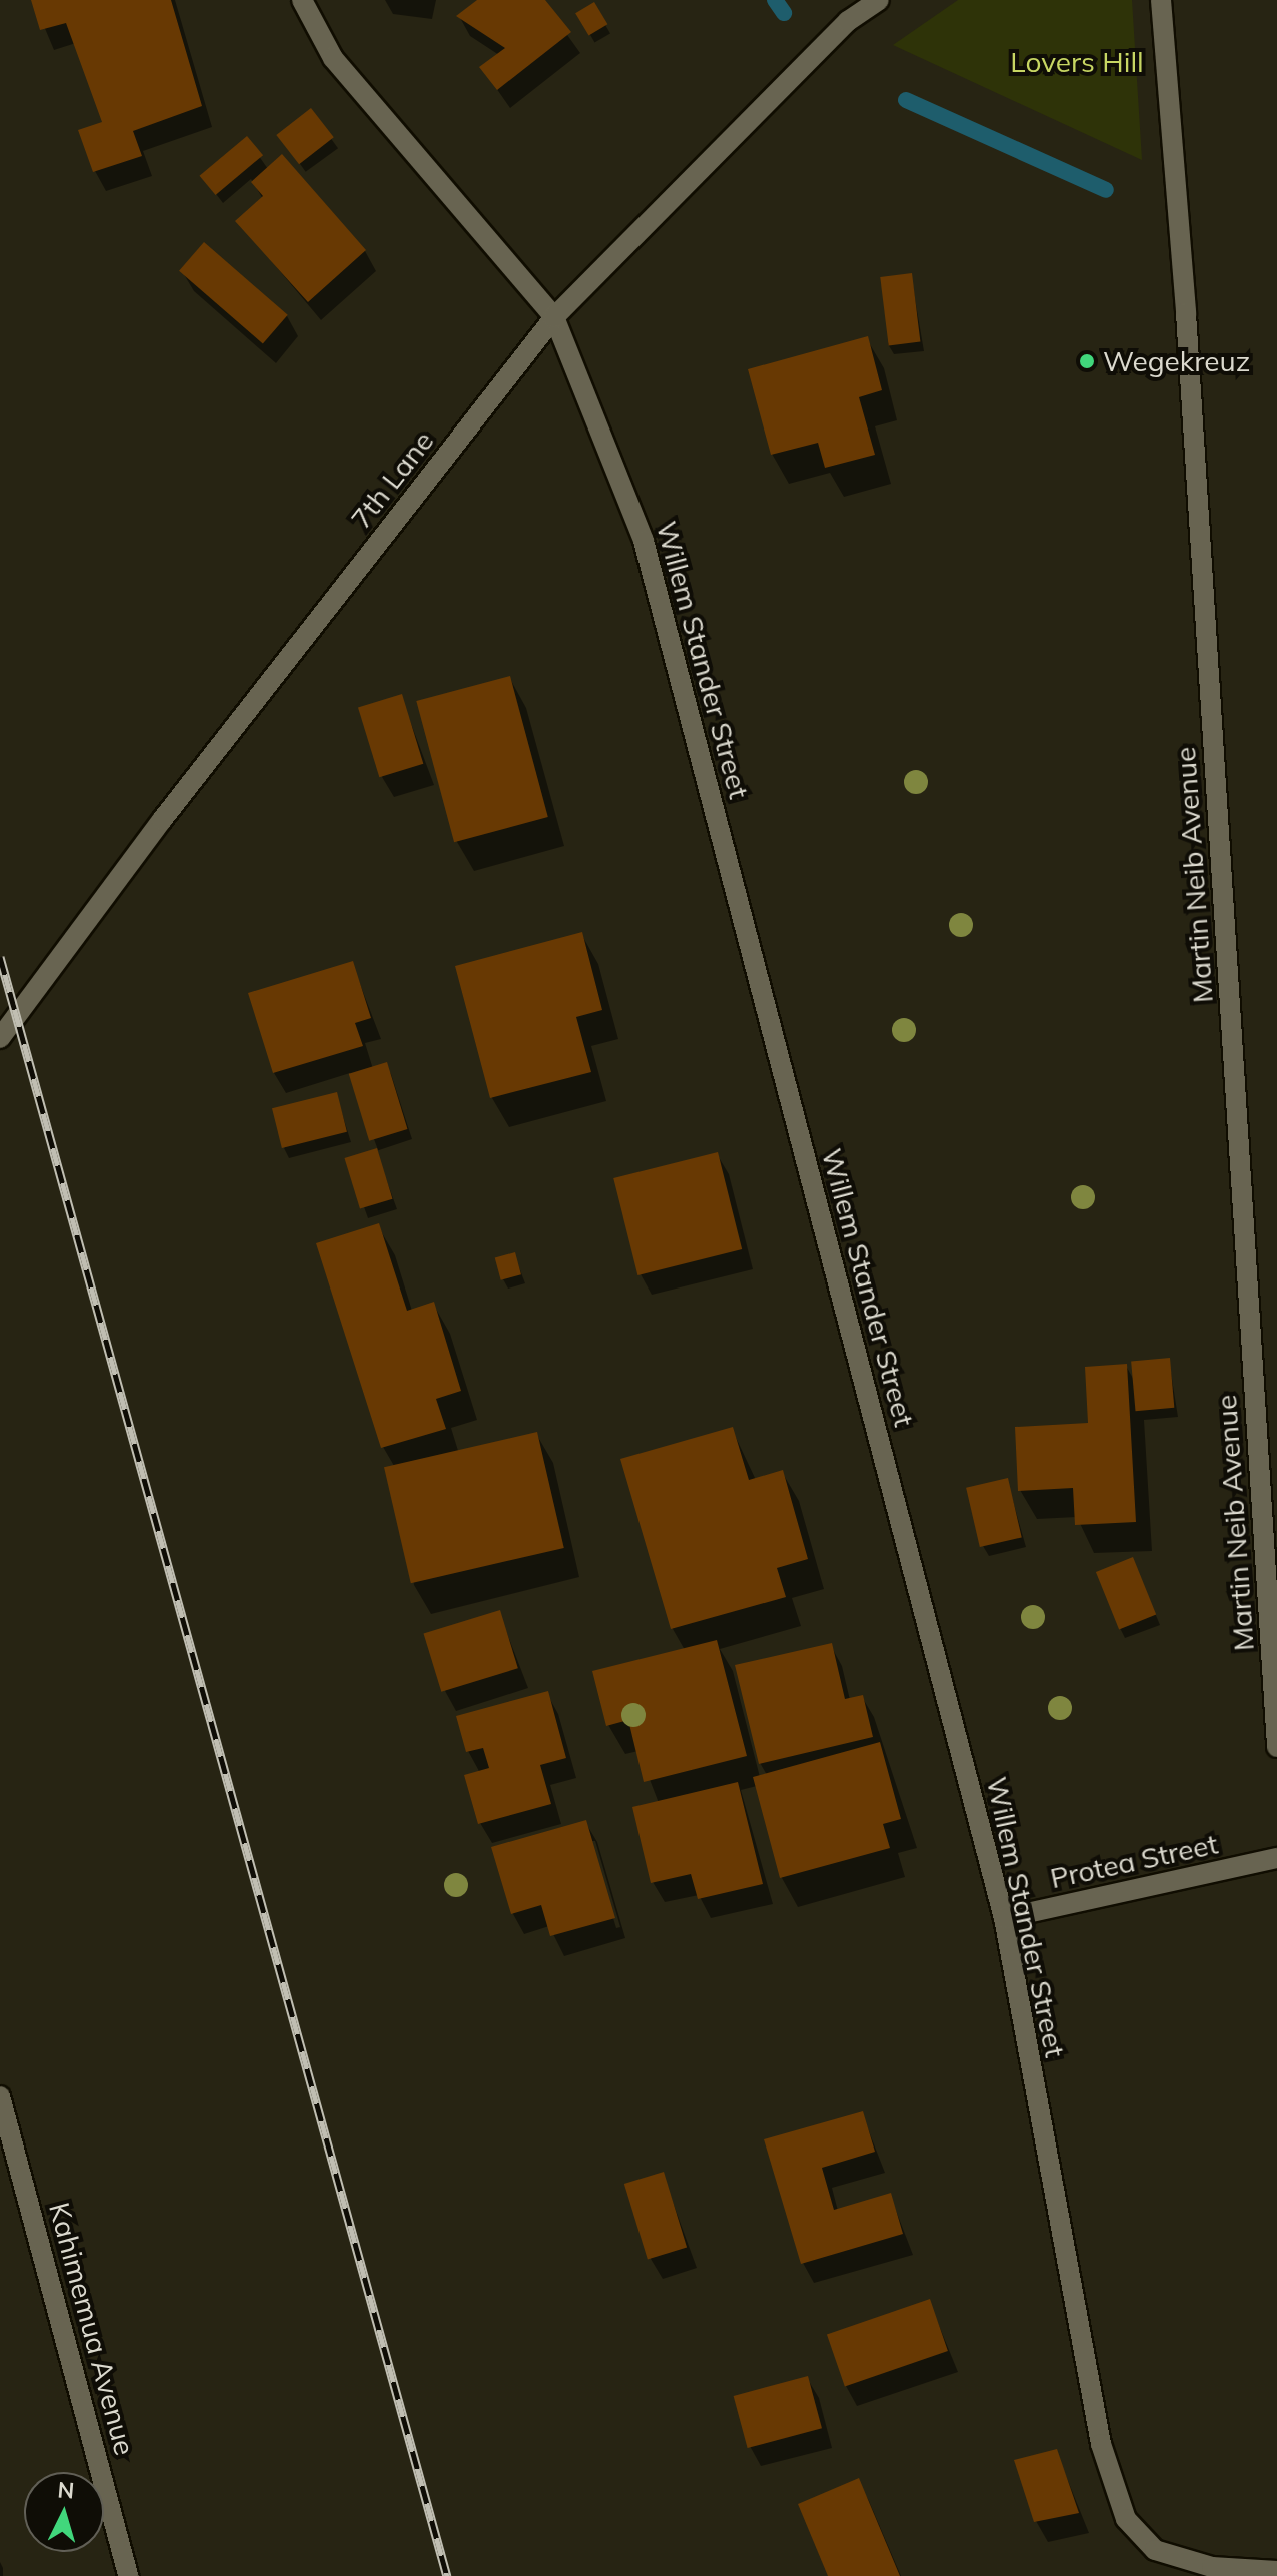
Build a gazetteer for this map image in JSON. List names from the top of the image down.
{
  "streets": {
    "street": [
      "7th Lane",
      "Willem Stander Street",
      "Martin Neib Avenue",
      "Protea Street",
      "Kahimemua Avenue"
    ]
  },
  "crossings": [
    ["7th Lane", "Willem Stander Street"],
    ["Willem Stander Street", "Protea Street"]
  ],
  "parks": ["Lovers Hill"],
  "places": ["Wegekreuz"],
  "north": "top"
}
